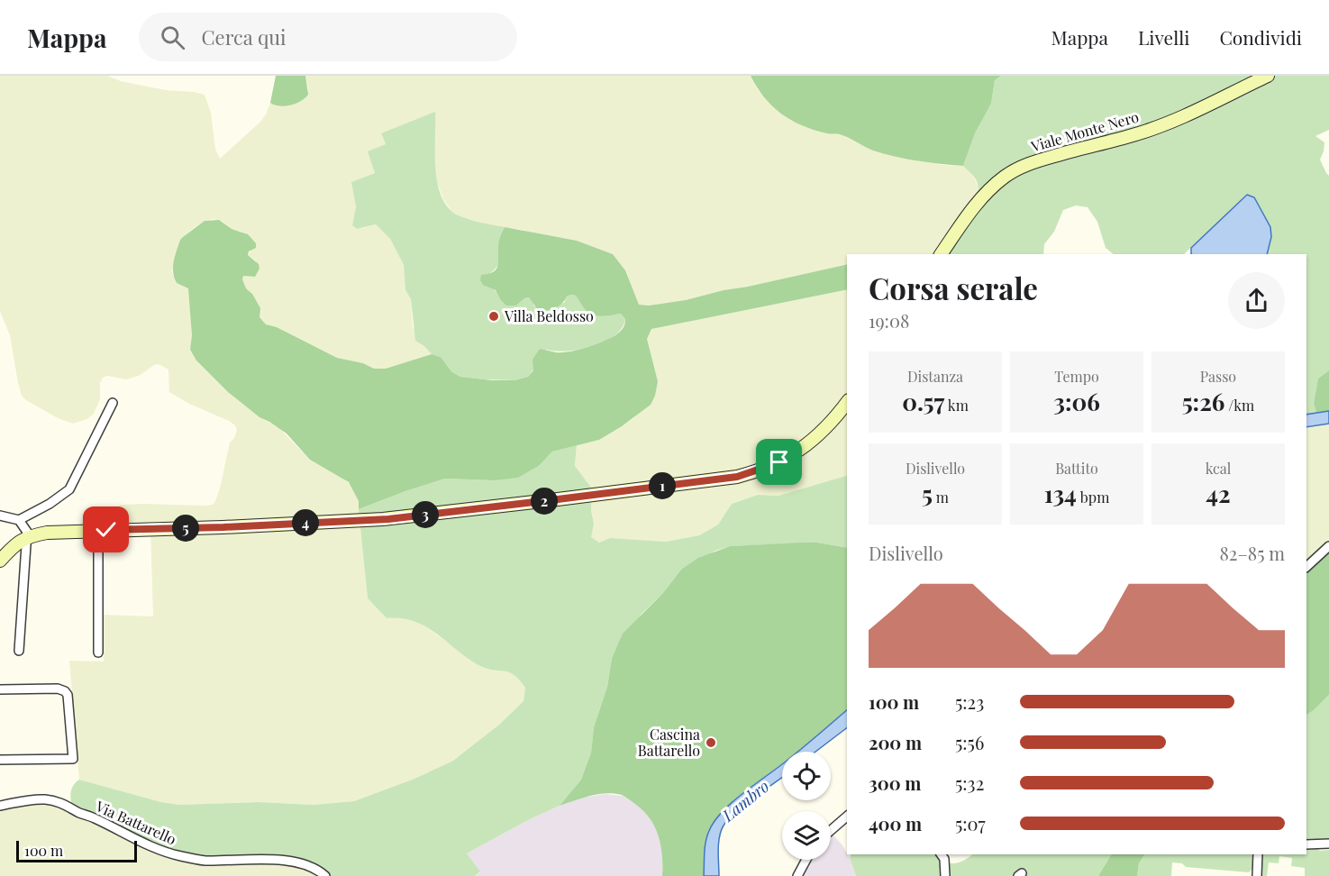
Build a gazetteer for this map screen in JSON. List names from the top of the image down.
{
  "streets": {
    "street": ["Viale Monte Nero", "Via Battarello"]
  },
  "water": ["Lambro"],
  "places": ["Villa Beldosso", "Cascina Battarello"],
  "scale_bar": "100 m",
  "page": {
    "header": "Mappa",
    "search": "Cerca qui",
    "nav": ["Mappa", "Livelli", "Condividi"],
    "heading": ["Corsa serale", "19:08"],
    "stats": [
      ["Distanza", "0.57 km"],
      ["Tempo", "3:06"],
      ["Passo", "5:26 /km"],
      ["Dislivello", "5 m"],
      ["Battito", "134 bpm"],
      ["kcal", "42"]
    ],
    "pins": [
      "1",
      "2",
      "3",
      "4",
      "5"
    ],
    "chart": ["Dislivello", "82–85 m"],
    "list": [
      {
        "name": "100 m",
        "note": "5:23"
      },
      {
        "name": "200 m",
        "note": "5:56"
      },
      {
        "name": "300 m",
        "note": "5:32"
      },
      {
        "name": "400 m",
        "note": "5:07"
      }
    ],
    "scale": "100 m"
  }
}
